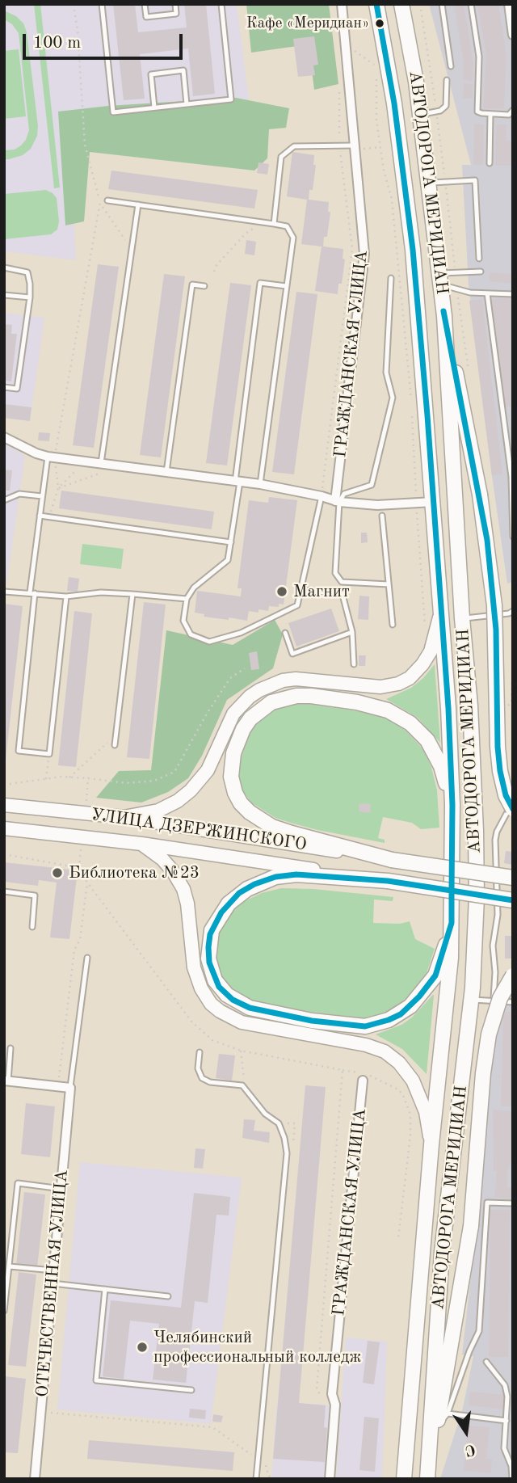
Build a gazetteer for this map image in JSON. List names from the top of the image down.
{
  "streets": {
    "main road": ["АВТОДОРОГА МЕРИДИАН", "УЛИЦА ДЗЕРЖИНСКОГО"],
    "street": ["ГРАЖДАНСКАЯ УЛИЦА", "ОТЕЧЕСТВЕННАЯ УЛИЦА"]
  },
  "places": [
    "Кафе «Меридиан»",
    "Магнит",
    "Библиотека №23",
    "Челябинский профессиональный колледж"
  ],
  "scale_bar": "100 m",
  "north": "bottom"
}
